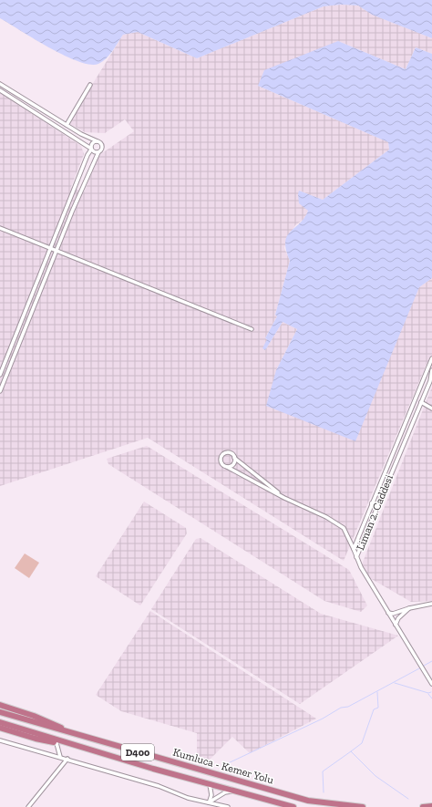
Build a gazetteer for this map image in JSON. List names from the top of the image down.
{
  "streets": {
    "highway": ["D400", "Kumluca - Kemer Yolu"],
    "street": ["Liman 2. Caddesi"]
  }
}
